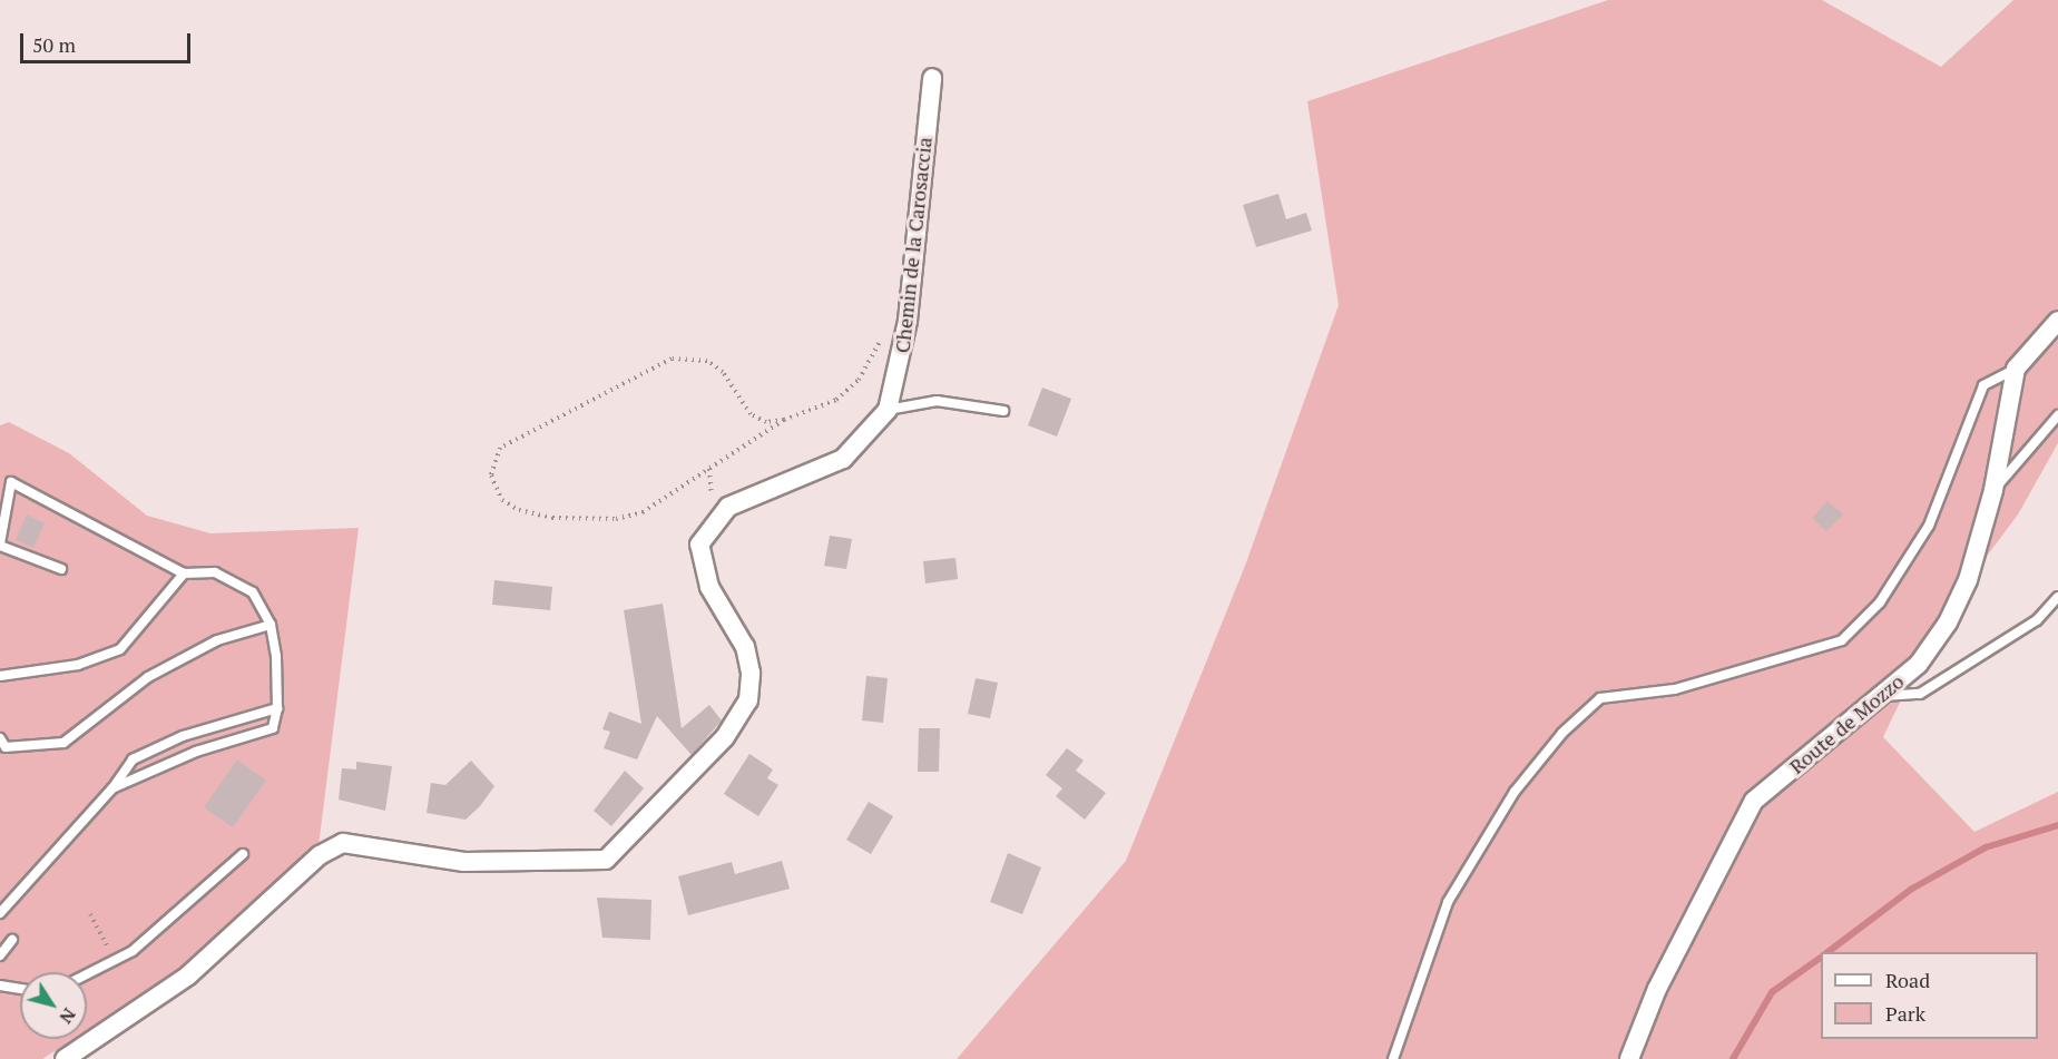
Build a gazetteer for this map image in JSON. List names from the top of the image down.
{
  "streets": {
    "street": ["Chemin de la Carosaccia", "Route de Mozzo"]
  },
  "legend": ["Road", "Park"],
  "scale_bar": "50 m",
  "north": "bottom right"
}
